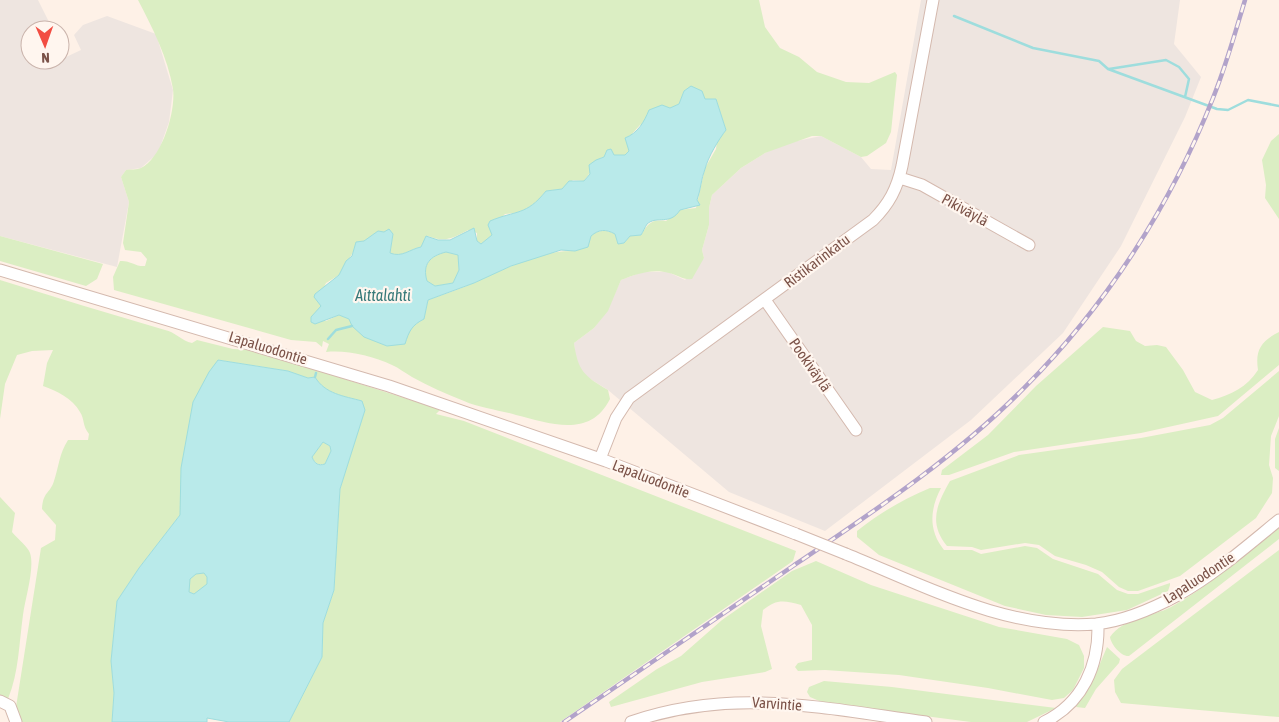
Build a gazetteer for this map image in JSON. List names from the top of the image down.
{
  "streets": {
    "street": [
      "Pikiväylä",
      "Ristikarinkatu",
      "Lapaluodontie",
      "Pookiväylä",
      "Varvintie"
    ]
  },
  "crossings": [
    ["Pikiväylä", "Ristikarinkatu"],
    ["Ristikarinkatu", "Lapaluodontie"],
    ["Ristikarinkatu", "Pookiväylä"]
  ],
  "water": ["Aittalahti"],
  "north": "bottom"
}
